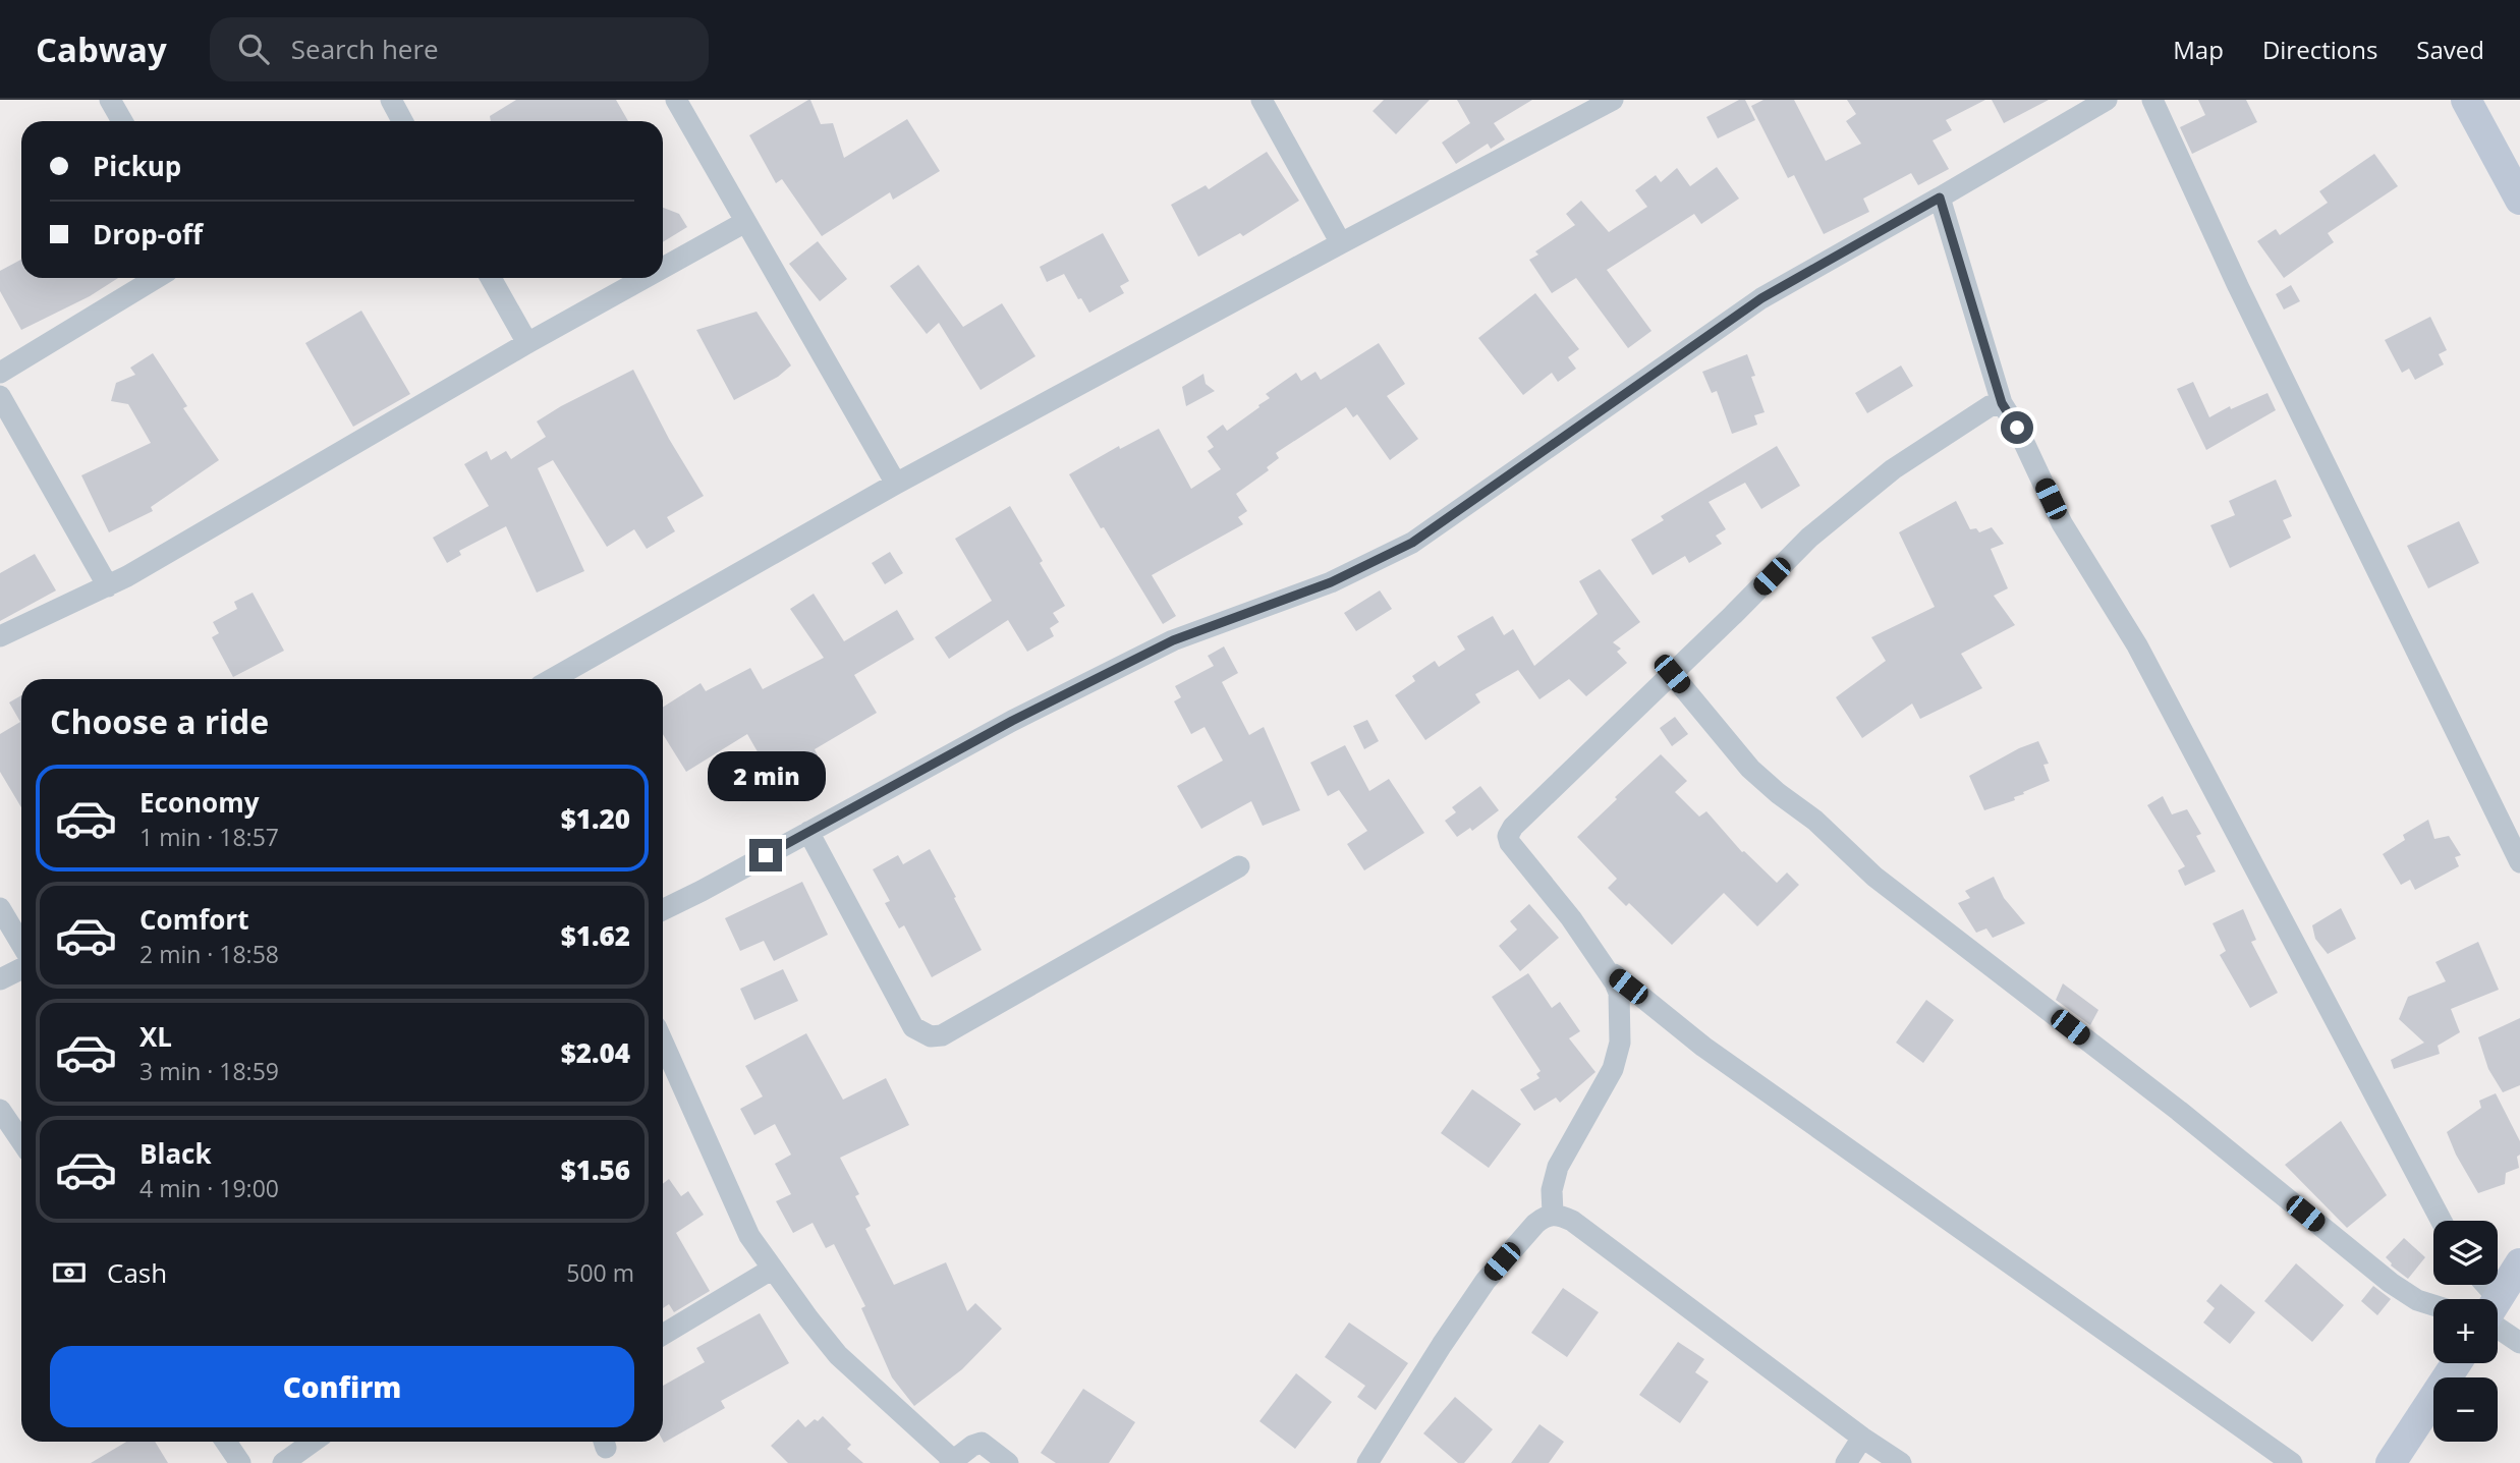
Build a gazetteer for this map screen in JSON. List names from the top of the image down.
{
  "page": {
    "header": "Cabway",
    "search": "Search here",
    "nav": ["Map", "Directions", "Saved"],
    "banner": ["Pickup", "Drop-off"],
    "heading": "Choose a ride",
    "bubble": "2 min",
    "list": [
      {
        "name": "Economy",
        "note": "1 min · 18:57",
        "value": "$1.20"
      },
      {
        "name": "Comfort",
        "note": "2 min · 18:58",
        "value": "$1.62"
      },
      {
        "name": "XL",
        "note": "3 min · 18:59",
        "value": "$2.04"
      },
      {
        "name": "Black",
        "note": "4 min · 19:00",
        "value": "$1.56"
      }
    ],
    "map_buttons": ["+", "−"],
    "pay": ["Cash", "500 m"],
    "buttons": "Confirm"
  }
}
